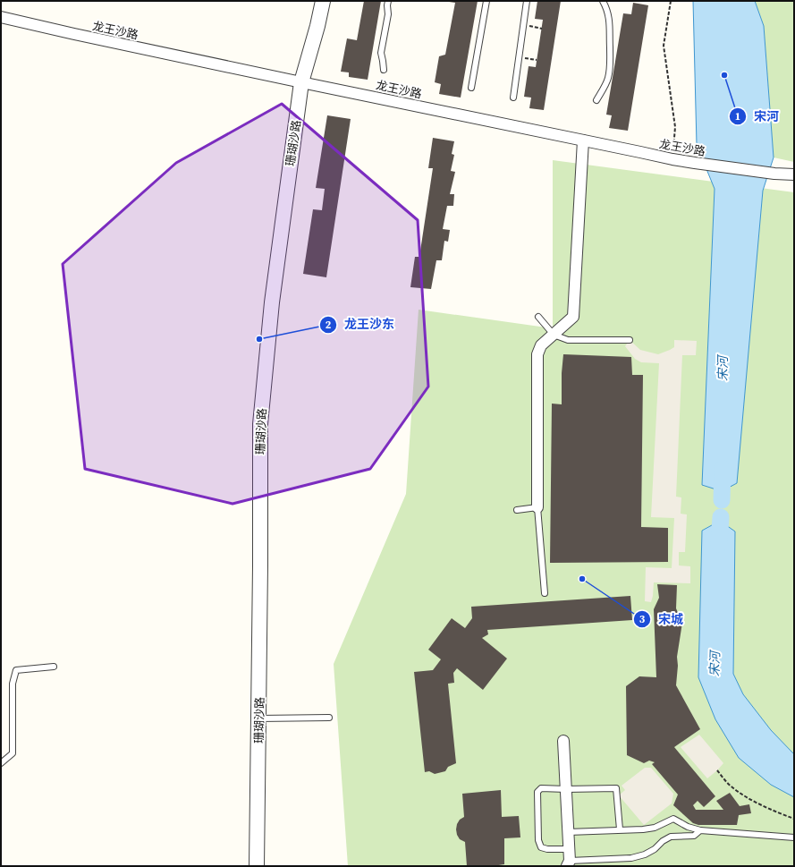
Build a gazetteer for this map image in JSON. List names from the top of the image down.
{
  "streets": {
    "street": ["龙王沙路", "珊瑚沙路"]
  },
  "crossings": [
    ["龙王沙路", "珊瑚沙路"]
  ],
  "water": ["宋河"],
  "places": ["宋河", "龙王沙东", "宋城"]
}
